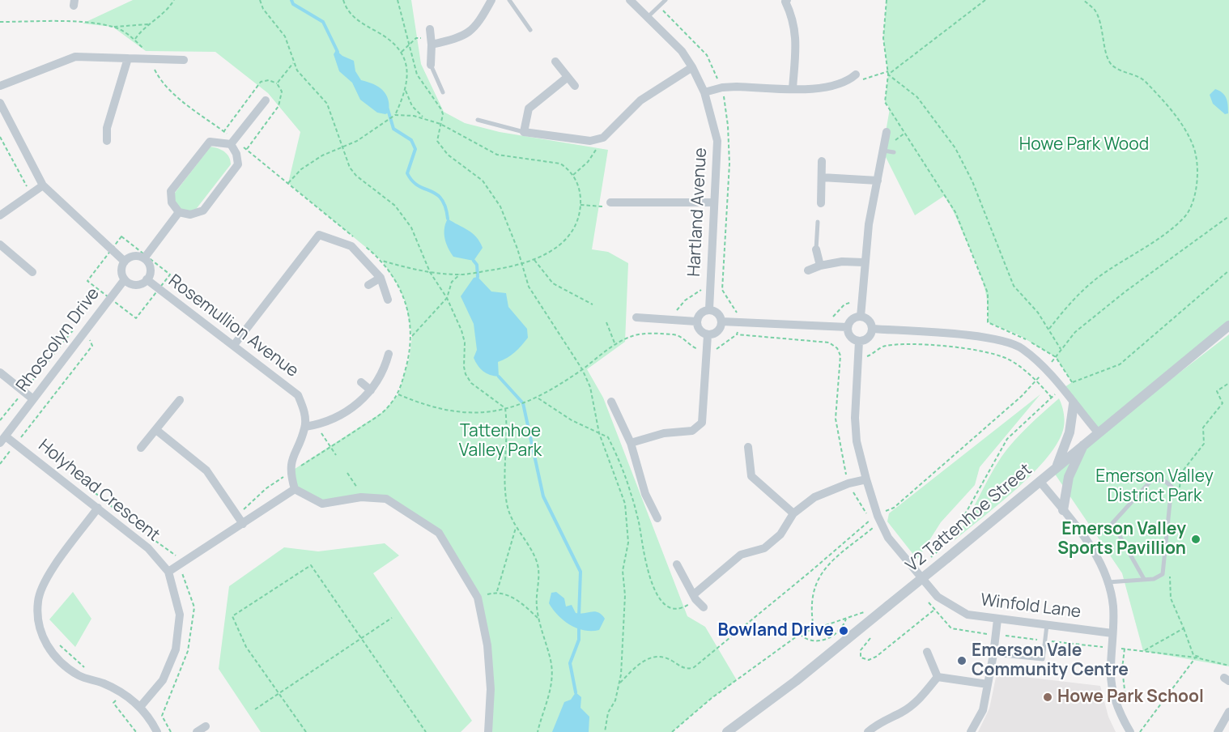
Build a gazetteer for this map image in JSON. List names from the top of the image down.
{
  "streets": {
    "street": [
      "Hartland Avenue",
      "Rosemullion Avenue",
      "Rhoscolyn Drive",
      "Holyhead Crescent",
      "V2 Tattenhoe Street",
      "Winfold Lane"
    ]
  },
  "crossings": [
    ["Rosemullion Avenue", "Rhoscolyn Drive"],
    ["Rhoscolyn Drive", "Holyhead Crescent"]
  ],
  "parks": ["Howe Park Wood", "Tattenhoe Valley Park", "Emerson Valley District Park"],
  "places": [
    "Emerson Valley Sports Pavillion",
    "Bowland Drive",
    "Emerson Vale Community Centre",
    "Howe Park School"
  ]
}
